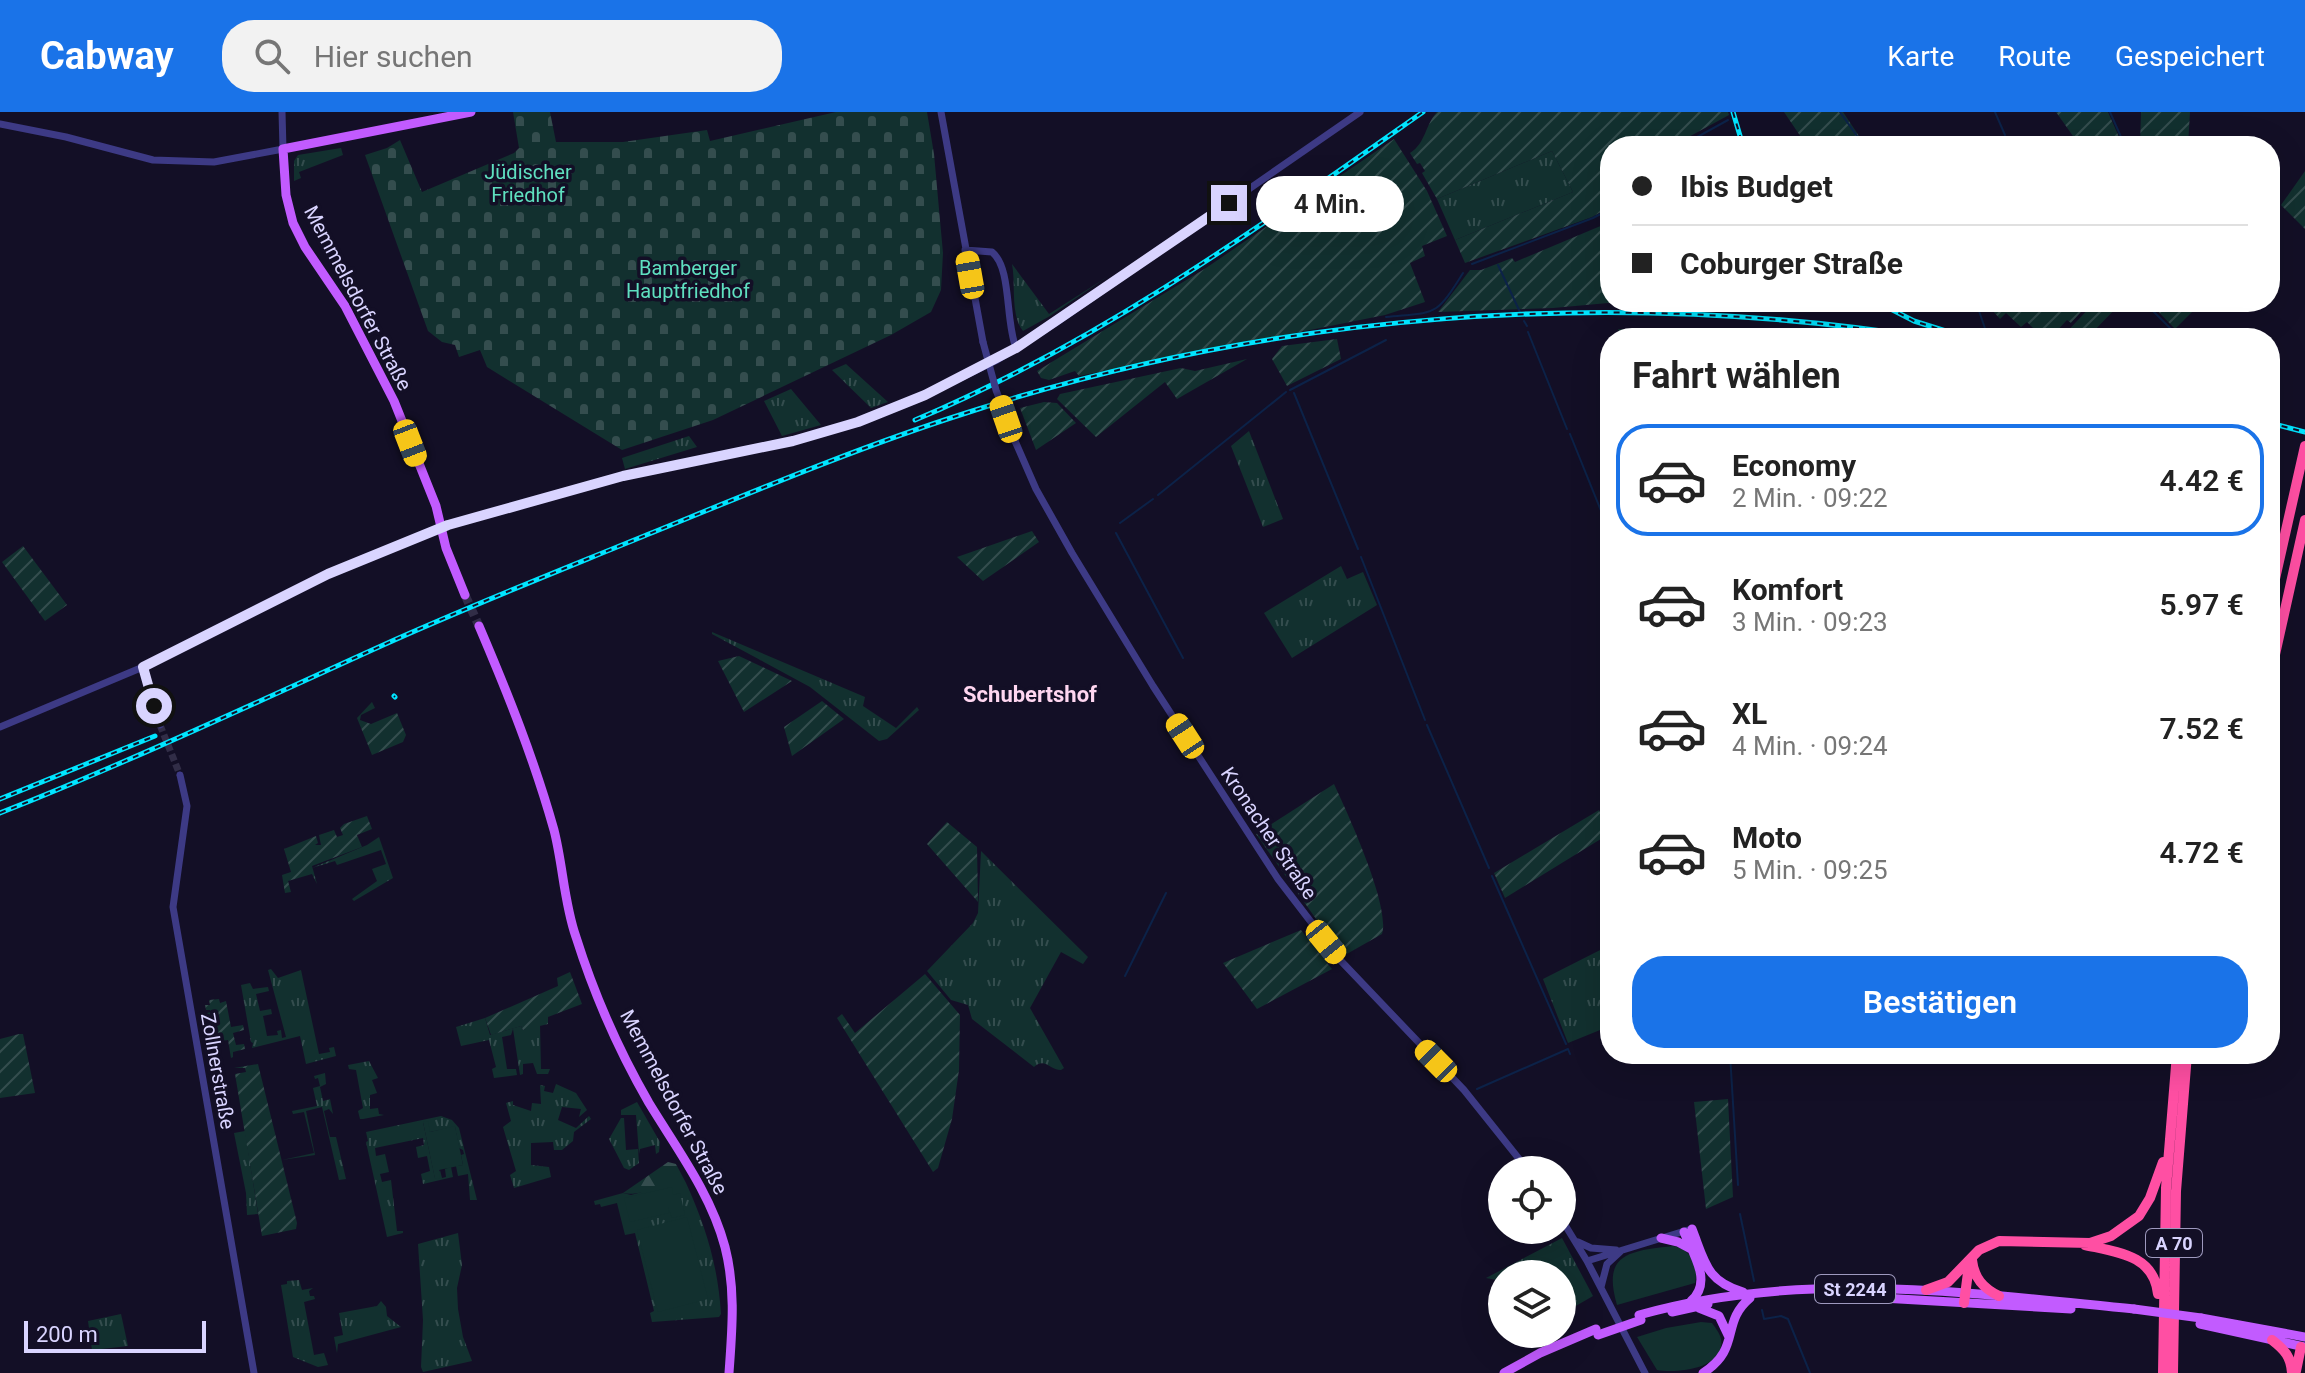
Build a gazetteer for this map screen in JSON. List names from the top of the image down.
{
  "streets": {
    "highway": ["A 70"],
    "main road": ["Memmelsdorfer Straße", "St 2244"],
    "street": ["Kronacher Straße", "Zollnerstraße"]
  },
  "districts": ["Schubertshof"],
  "parks": ["Jüdischer Friedhof", "Bamberger Hauptfriedhof"],
  "scale_bar": "200 m",
  "page": {
    "header": "Cabway",
    "search": "Hier suchen",
    "nav": ["Karte", "Route", "Gespeichert"],
    "banner": ["Ibis Budget", "Coburger Straße"],
    "bubble": "4 Min.",
    "heading": "Fahrt wählen",
    "list": [
      {
        "name": "Economy",
        "note": "2 Min. · 09:22",
        "value": "4.42 €"
      },
      {
        "name": "Komfort",
        "note": "3 Min. · 09:23",
        "value": "5.97 €"
      },
      {
        "name": "XL",
        "note": "4 Min. · 09:24",
        "value": "7.52 €"
      },
      {
        "name": "Moto",
        "note": "5 Min. · 09:25",
        "value": "4.72 €"
      }
    ],
    "buttons": "Bestätigen",
    "scale": "200 m"
  }
}
